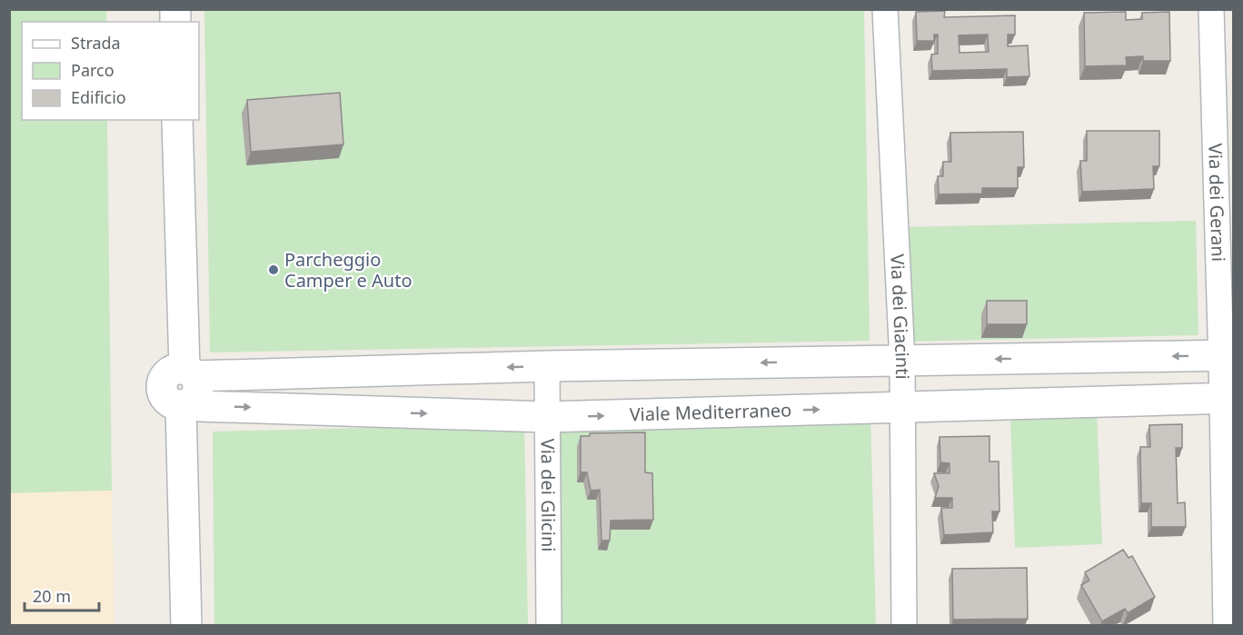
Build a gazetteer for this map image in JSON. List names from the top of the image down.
{
  "streets": {
    "street": [
      "Via dei Gerani",
      "Via dei Giacinti",
      "Viale Mediterraneo",
      "Via dei Glicini"
    ]
  },
  "crossings": [
    ["Via dei Gerani", "Viale Mediterraneo"],
    ["Via dei Giacinti", "Viale Mediterraneo"],
    ["Viale Mediterraneo", "Via dei Glicini"]
  ],
  "places": ["Parcheggio Camper e Auto"],
  "legend": ["Strada", "Parco", "Edificio"],
  "scale_bar": "20 m"
}
